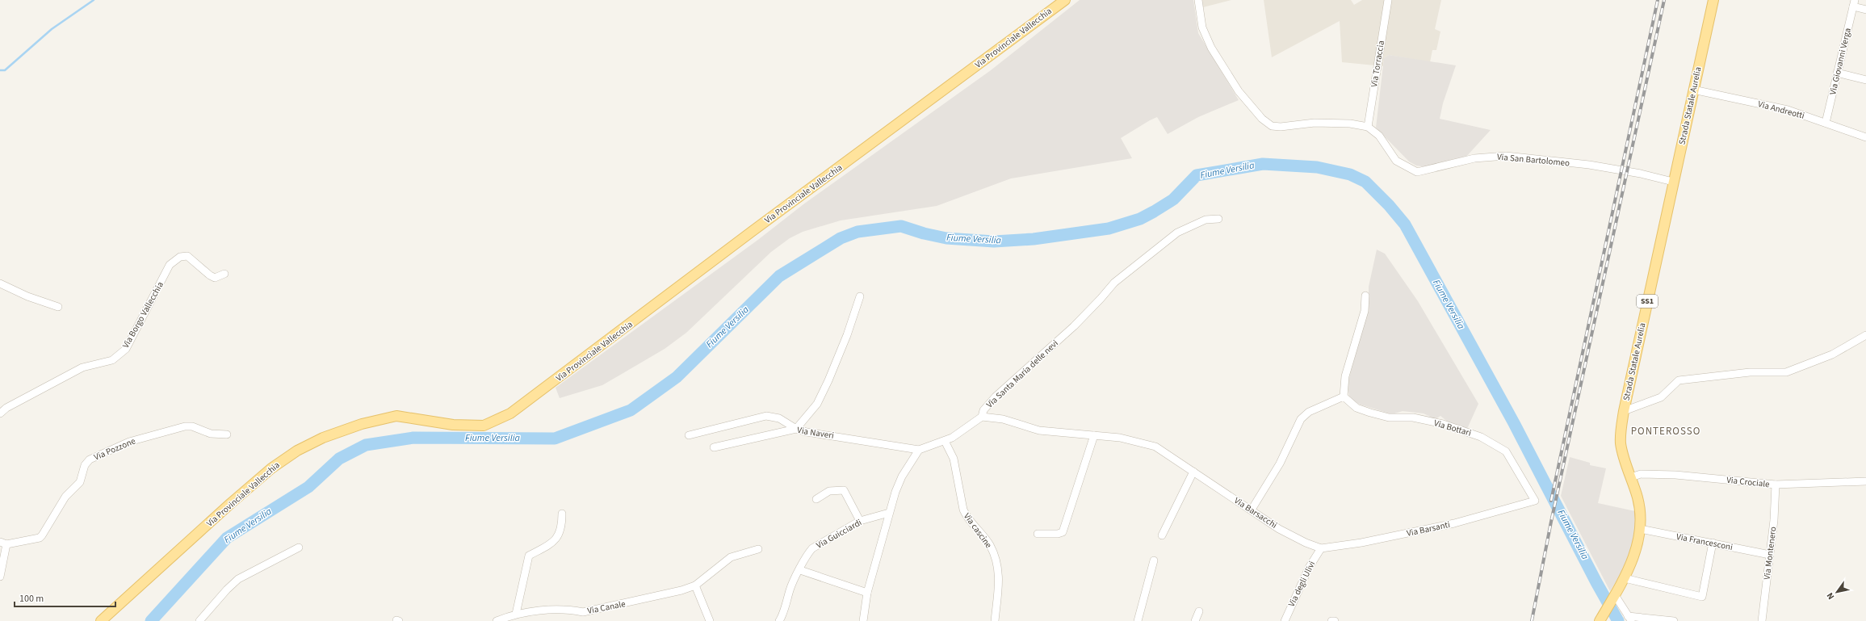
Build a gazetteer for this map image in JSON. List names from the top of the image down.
{
  "streets": {
    "main road": ["Via Provinciale Vallecchia", "Strada Statale Aurelia", "SS1"],
    "street": [
      "Via Giovanni Verga",
      "Via Torraccia",
      "Via Andreotti",
      "Via San Bartolomeo",
      "Via Borgo Vallecchia",
      "Via Santa Maria delle nevi",
      "Via Bottari",
      "Via Naveri",
      "Via Pozzone",
      "Via Crociale",
      "Via Barsacchi",
      "Via Barsanti",
      "Via cascine",
      "Via Guicciardi",
      "Via Francesconi",
      "Via Montenero",
      "Via degli Ulivi",
      "Via Canale"
    ]
  },
  "crossings": [
    ["Via Giovanni Verga", "Via Andreotti"],
    ["Via Torraccia", "Via San Bartolomeo"],
    ["Strada Statale Aurelia", "Via Andreotti"],
    ["Strada Statale Aurelia", "Via San Bartolomeo"],
    ["Strada Statale Aurelia", "Via Crociale"],
    ["Strada Statale Aurelia", "Via Francesconi"],
    ["Via Santa Maria delle nevi", "Via Naveri"],
    ["Via Santa Maria delle nevi", "Via Barsacchi"],
    ["Via Santa Maria delle nevi", "Via cascine"],
    ["Via Bottari", "Via Barsanti"],
    ["Via Crociale", "Via Montenero"],
    ["Via Barsacchi", "Via Barsanti"],
    ["Via Barsacchi", "Via degli Ulivi"],
    ["Via Barsanti", "Via degli Ulivi"],
    ["Via Francesconi", "Via Montenero"]
  ],
  "districts": ["PONTEROSSO"],
  "water": ["Fiume Versilia"],
  "scale_bar": "100 m",
  "north": "bottom left"
}
